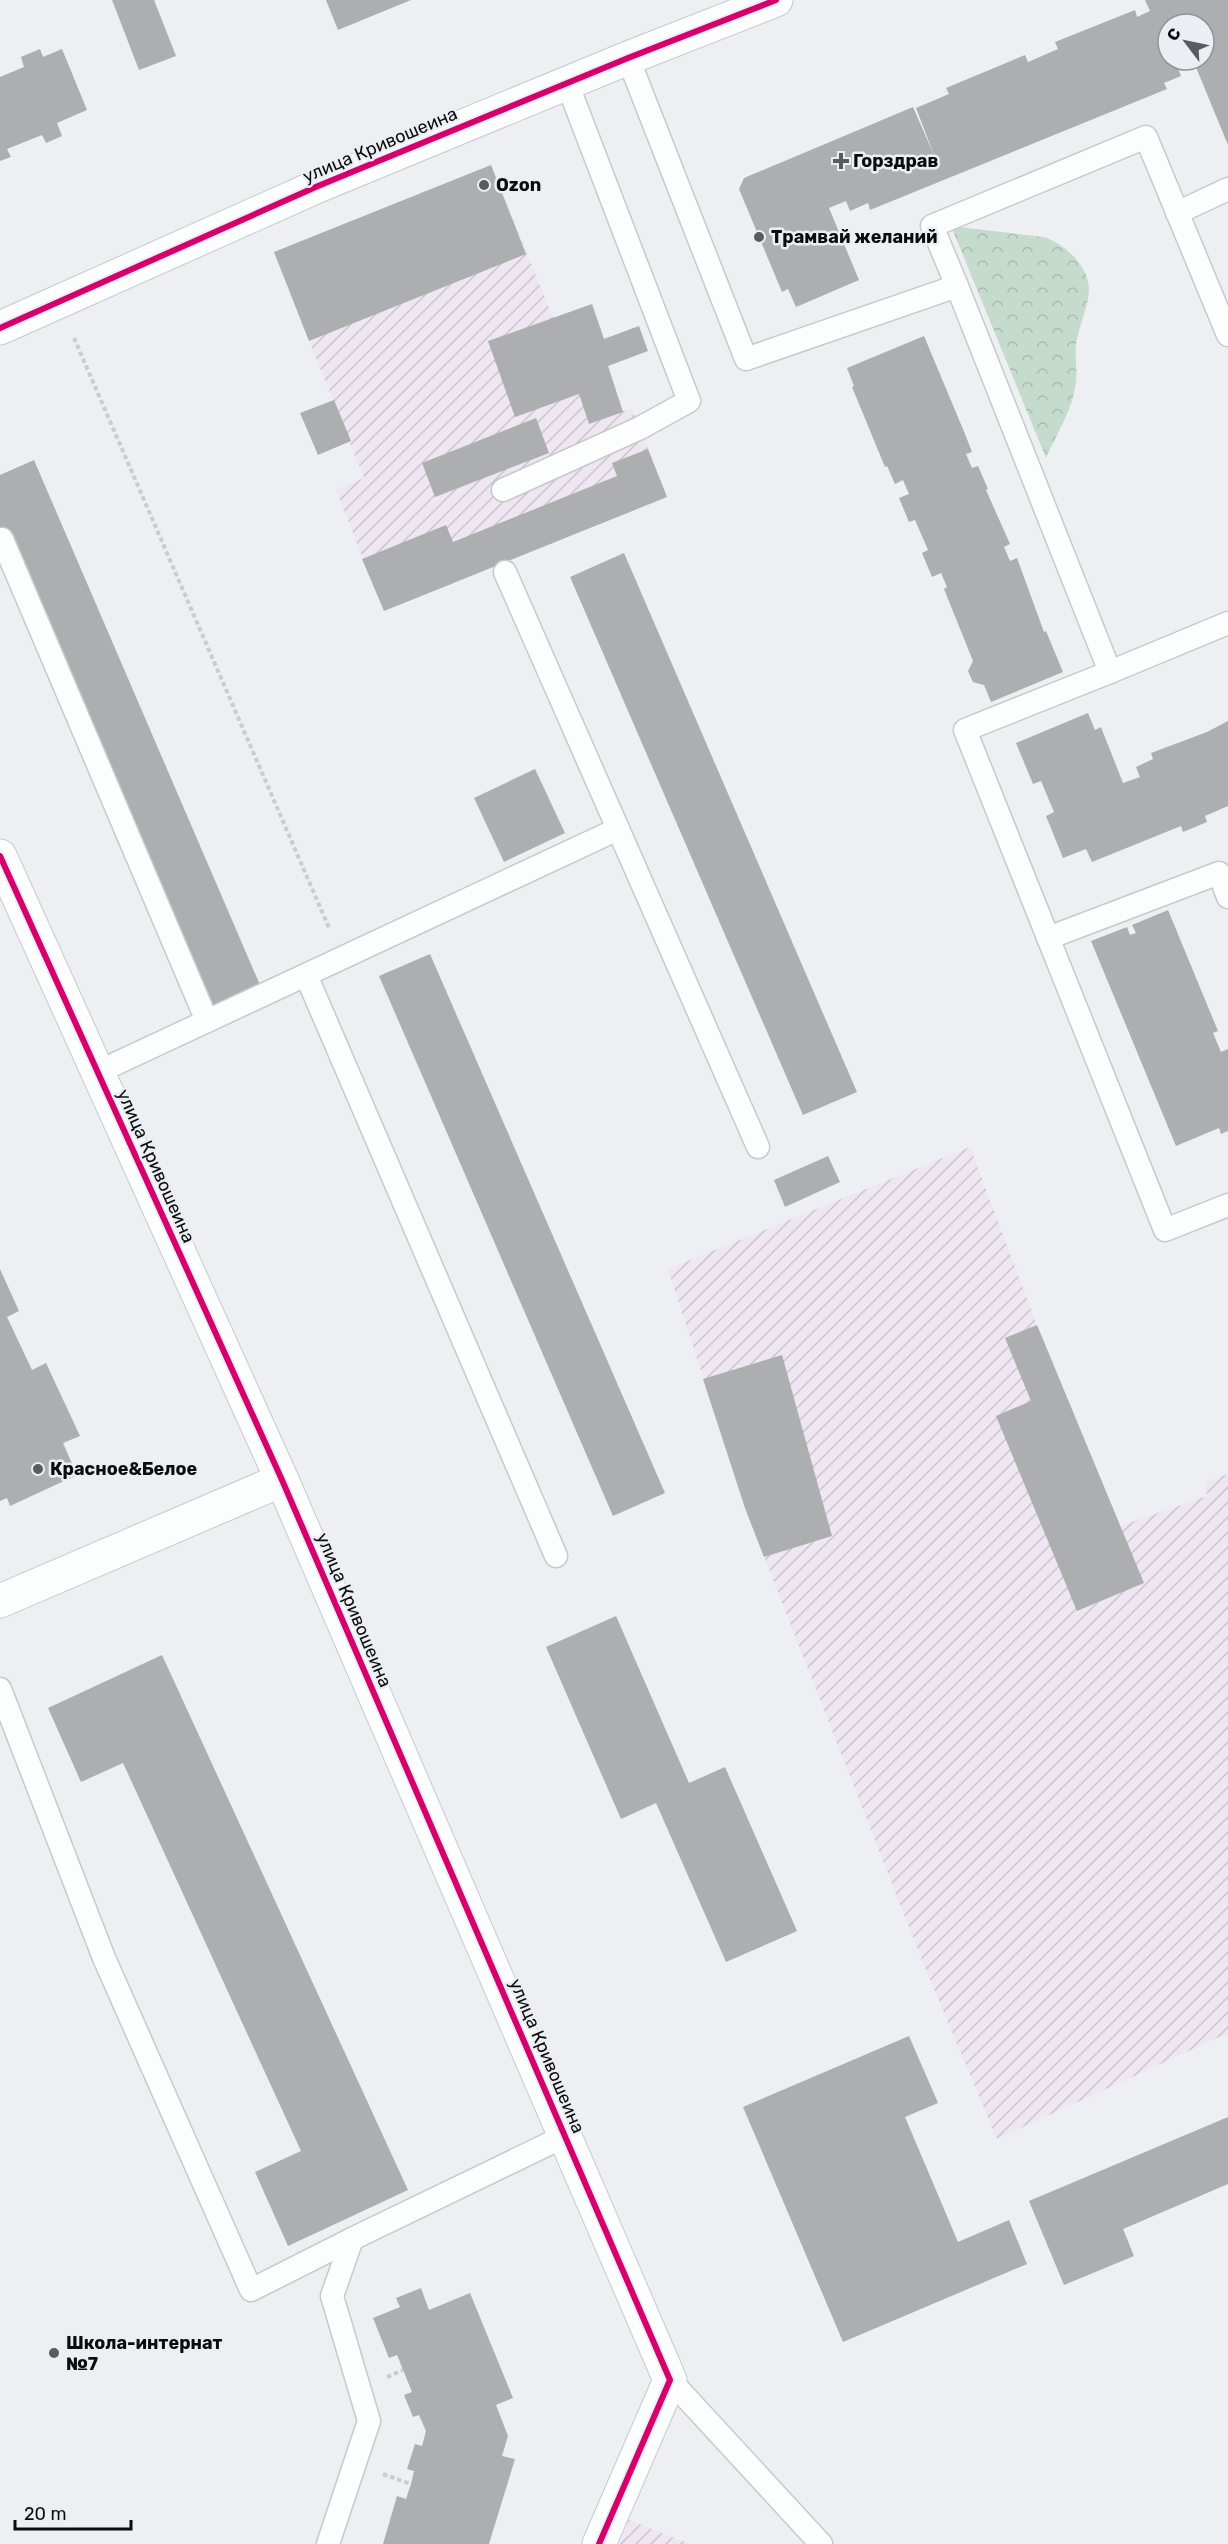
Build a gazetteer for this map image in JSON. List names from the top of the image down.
{
  "streets": {
    "street": ["улица Кривошеина"]
  },
  "places": {
    "health": ["Горздрав"],
    "other": [
      "Ozon",
      "Трамвай желаний",
      "Красное&Белое",
      "Школа-интернат №7"
    ]
  },
  "scale_bar": "20 m",
  "north": "top left"
}
